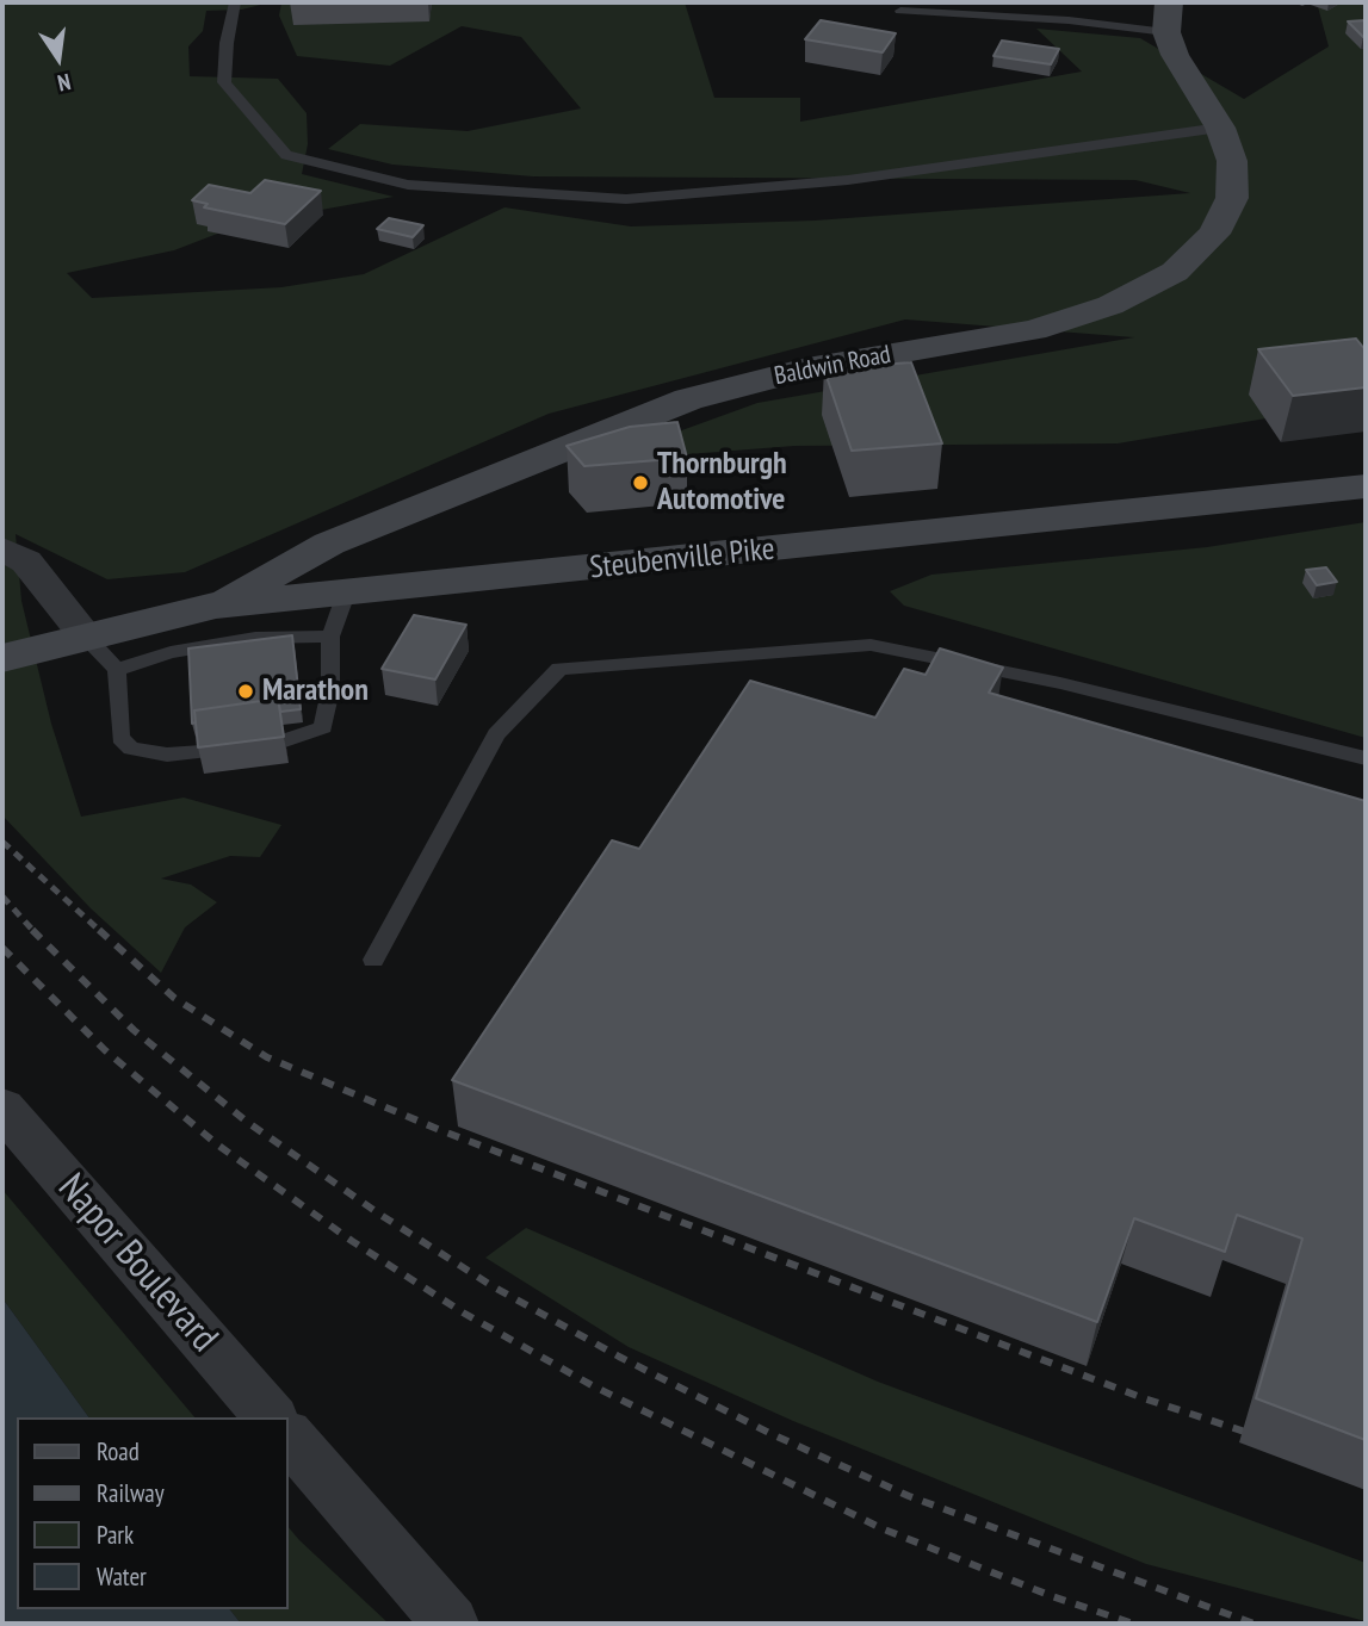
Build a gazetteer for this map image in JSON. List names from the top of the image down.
{
  "streets": {
    "street": ["Baldwin Road", "Steubenville Pike", "Napor Boulevard"]
  },
  "crossings": [
    ["Baldwin Road", "Steubenville Pike"]
  ],
  "places": ["Thornburgh Automotive", "Marathon"],
  "legend": [
    "Road",
    "Railway",
    "Park",
    "Water"
  ],
  "north": "bottom"
}
